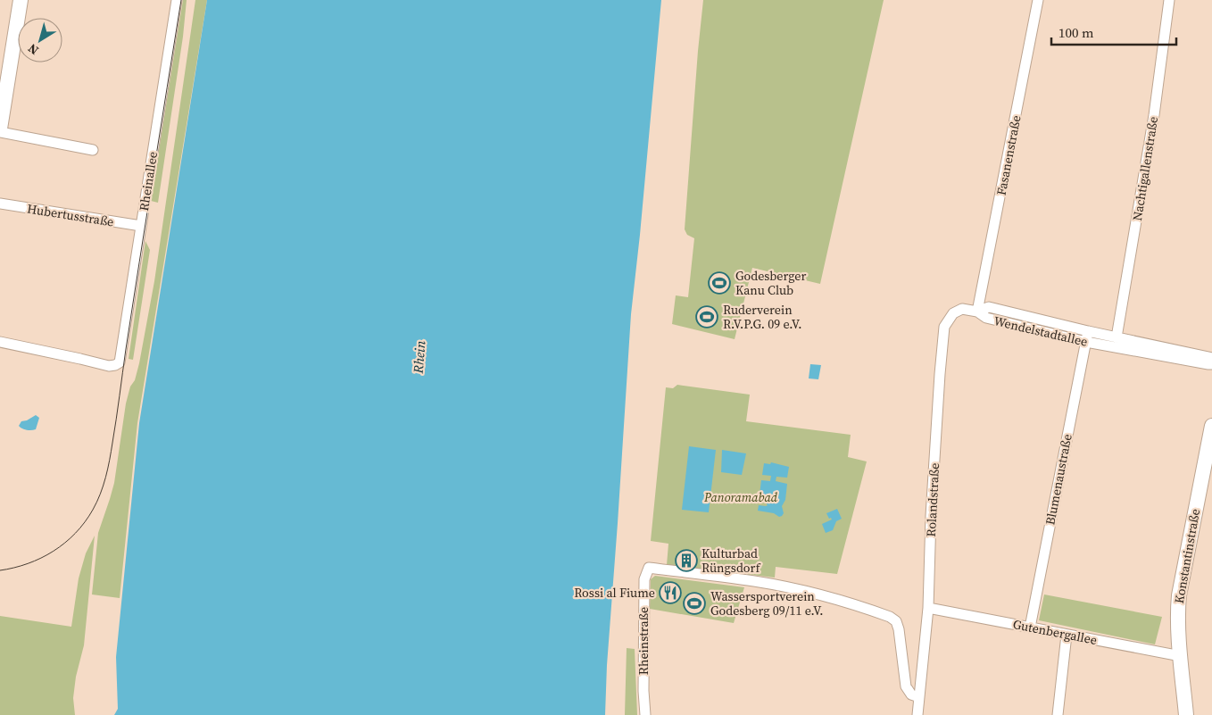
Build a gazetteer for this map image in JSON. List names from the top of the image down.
{
  "streets": {
    "main road": ["Konstantinstraße"],
    "street": [
      "Fasanenstraße",
      "Nachtigallenstraße",
      "Rheinallee",
      "Hubertusstraße",
      "Wendelstadtallee",
      "Blumenaustraße",
      "Rolandstraße",
      "Gutenbergallee",
      "Rheinstraße"
    ]
  },
  "crossings": [
    ["Fasanenstraße", "Wendelstadtallee"],
    ["Fasanenstraße", "Rolandstraße"],
    ["Nachtigallenstraße", "Wendelstadtallee"],
    ["Rheinallee", "Hubertusstraße"],
    ["Wendelstadtallee", "Blumenaustraße"],
    ["Wendelstadtallee", "Rolandstraße"],
    ["Blumenaustraße", "Gutenbergallee"],
    ["Rolandstraße", "Gutenbergallee"],
    ["Rolandstraße", "Rheinstraße"],
    ["Konstantinstraße", "Gutenbergallee"]
  ],
  "water": ["Rhein"],
  "parks": ["Panoramabad"],
  "places": {
    "sports": ["Godesberger Kanu Club", "Ruderverein R.V.P.G. 09 e.V.", "Wassersportverein Godesberg 09/11 e.V."],
    "building": ["Kulturbad Rüngsdorf"],
    "restaurant": ["Rossi al Fiume"]
  },
  "scale_bar": "100 m",
  "north": "bottom left"
}
